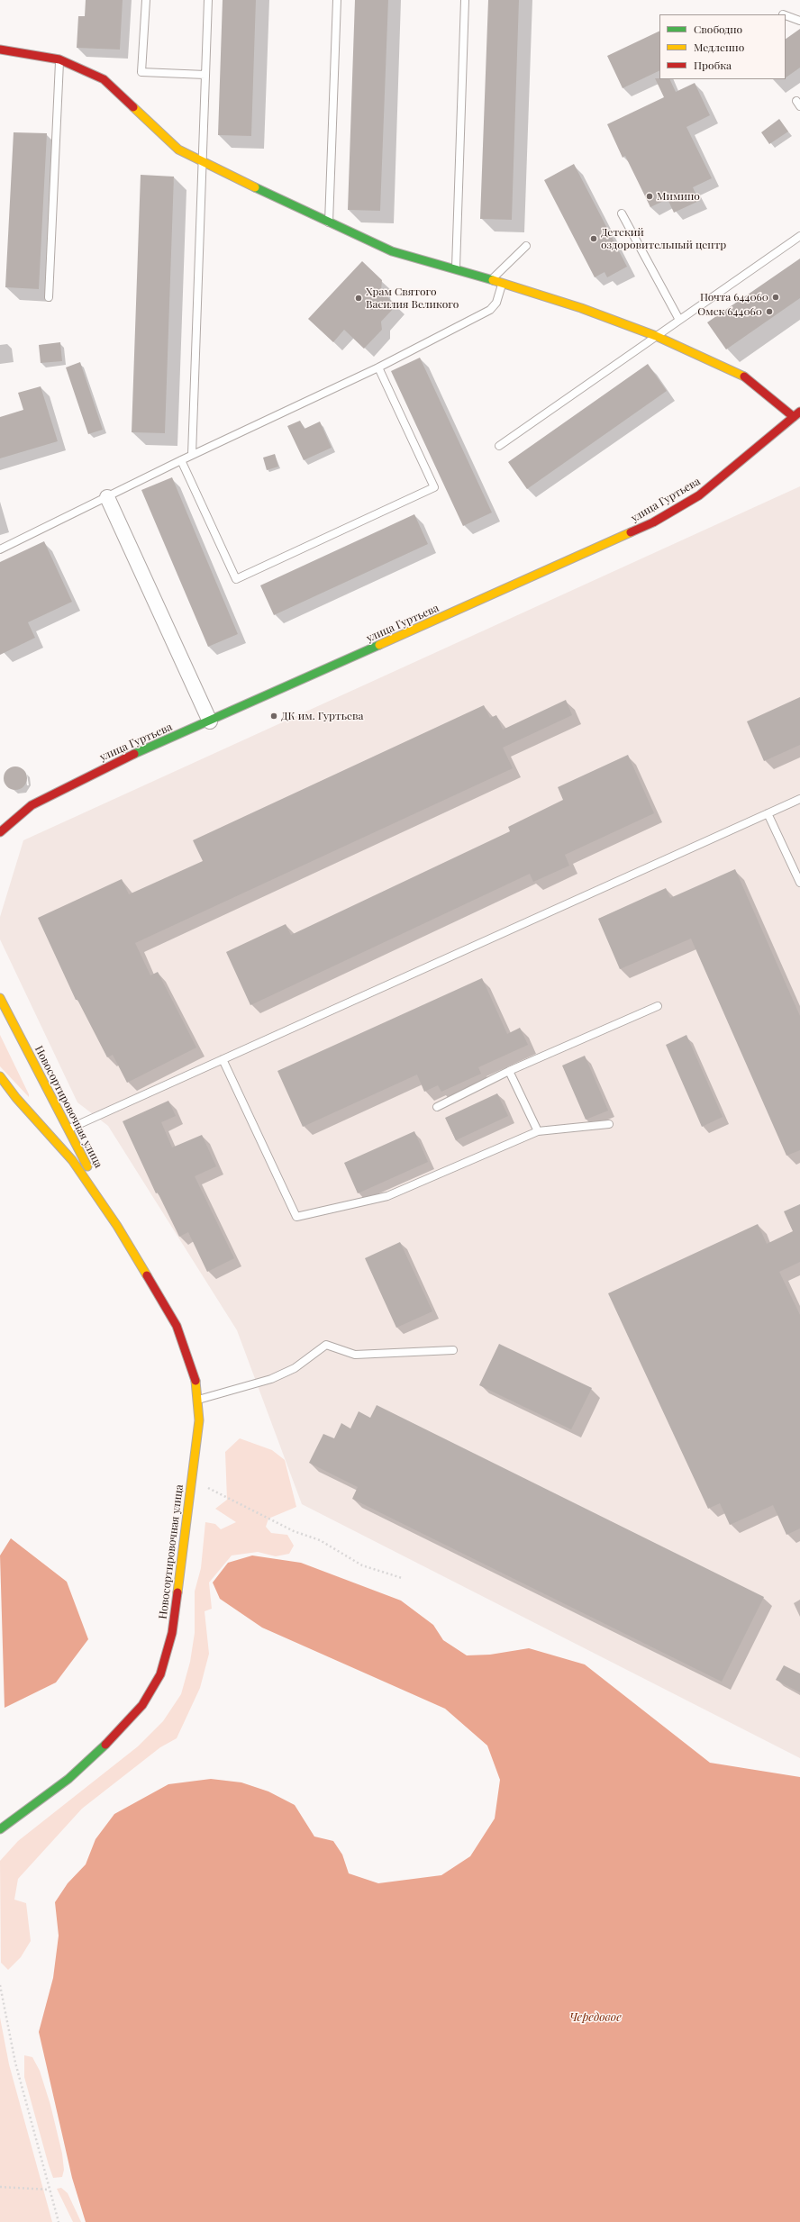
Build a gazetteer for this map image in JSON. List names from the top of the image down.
{
  "streets": {
    "main road": ["улица Гуртьева", "Новосортировочная улица"]
  },
  "water": ["Чередовое"],
  "places": [
    "Мимино",
    "Детский оздоровительный центр",
    "Почта 644060",
    "Храм Святого Василия Великого",
    "Омск 644060",
    "ДК им. Гуртьева"
  ],
  "legend": ["Свободно", "Медленно", "Пробка"]
}
